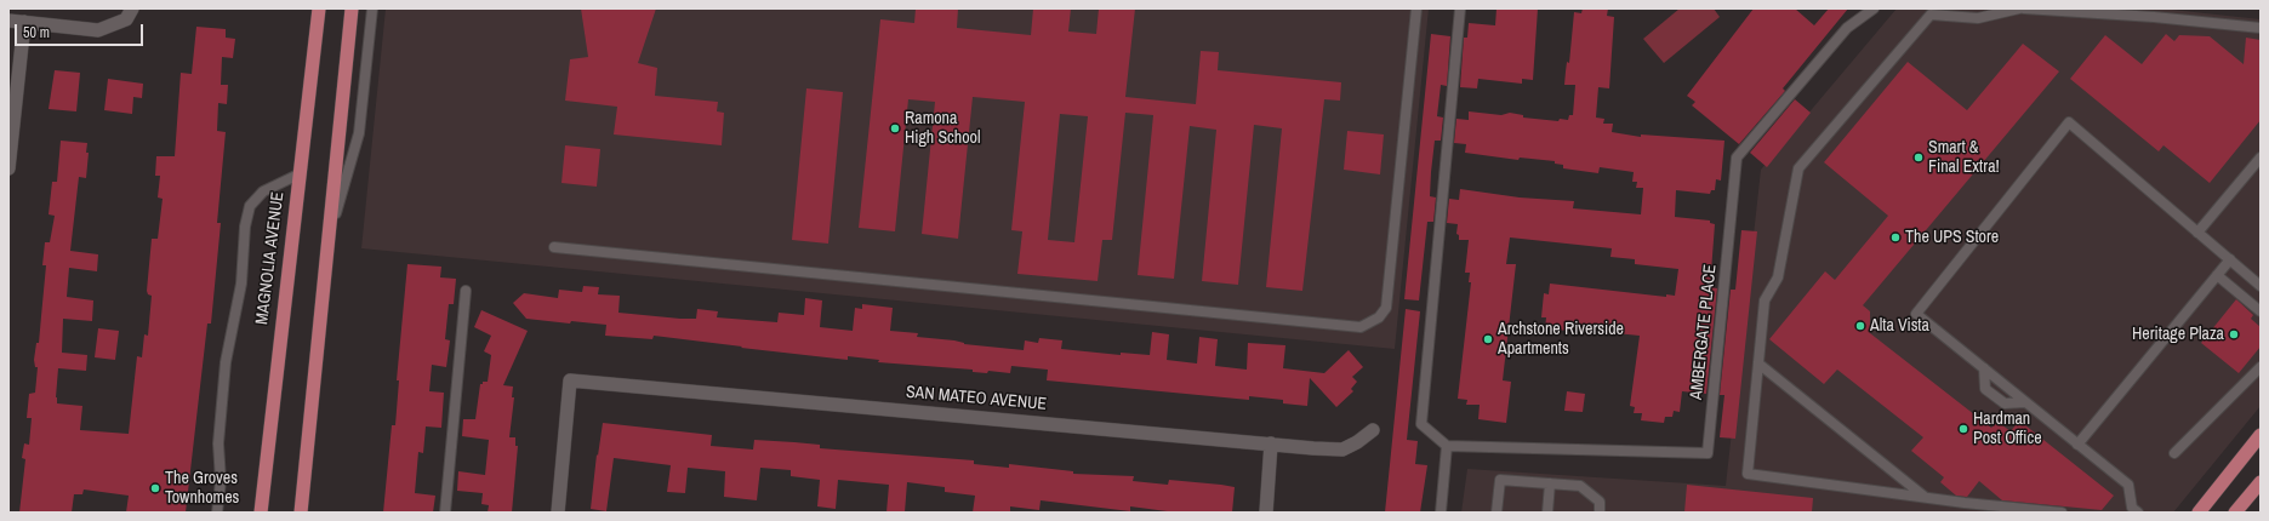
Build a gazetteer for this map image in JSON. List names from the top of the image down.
{
  "streets": {
    "main road": ["MAGNOLIA AVENUE"],
    "street": ["SAN MATEO AVENUE"],
    "lane": ["AMBERGATE PLACE"]
  },
  "places": [
    "Ramona High School",
    "Smart & Final Extra!",
    "The UPS Store",
    "Alta Vista",
    "Heritage Plaza",
    "Archstone Riverside Apartments",
    "Hardman Post Office",
    "The Groves Townhomes"
  ],
  "scale_bar": "50 m"
}
